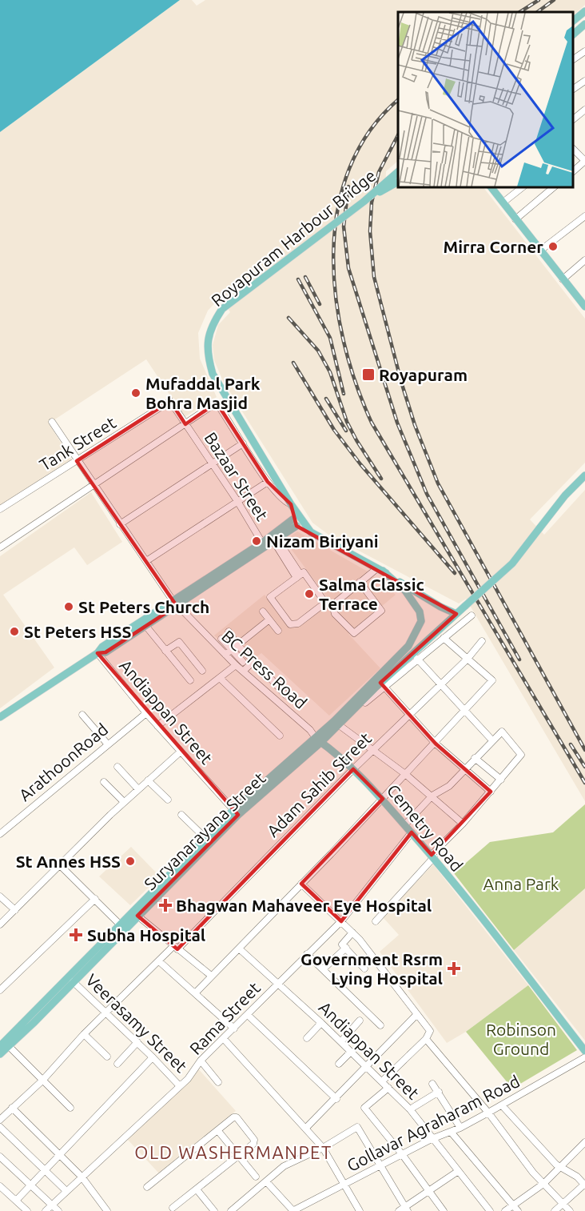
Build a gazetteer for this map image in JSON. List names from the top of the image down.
{
  "streets": {
    "main road": ["Royapuram Harbour Bridge", "Cemetry Road", "Suryanarayana Street"],
    "street": [
      "Tank Street",
      "Bazaar Street",
      "BC Press Road",
      "Andiappan Street",
      "ArathoonRoad",
      "Adam Sahib Street",
      "Rama Street",
      "Veerasamy Street",
      "Gollavar Agraharam Road"
    ]
  },
  "crossings": [
    ["Tank Street", "Bazaar Street"],
    ["Tank Street", "BC Press Road"],
    ["BC Press Road", "Cemetry Road"],
    ["BC Press Road", "Suryanarayana Street"],
    ["Andiappan Street", "ArathoonRoad"],
    ["Andiappan Street", "Suryanarayana Street"],
    ["Andiappan Street", "Rama Street"],
    ["Andiappan Street", "Gollavar Agraharam Road"],
    ["Adam Sahib Street", "Cemetry Road"],
    ["Adam Sahib Street", "Veerasamy Street"],
    ["Cemetry Road", "Suryanarayana Street"],
    ["Cemetry Road", "Rama Street"],
    ["Suryanarayana Street", "Veerasamy Street"],
    ["Rama Street", "Veerasamy Street"]
  ],
  "districts": ["OLD WASHERMANPET"],
  "parks": ["Anna Park", "Robinson Ground"],
  "places": {
    "other": [
      "Mirra Corner",
      "Mufaddal Park Bohra Masjid",
      "Nizam Biriyani",
      "Salma Classic Terrace",
      "St Peters Church",
      "St Peters HSS",
      "St Annes HSS"
    ],
    "transit": ["Royapuram"],
    "health": ["Bhagwan Mahaveer Eye Hospital", "Subha Hospital", "Government Rsrm Lying Hospital"]
  }
}
